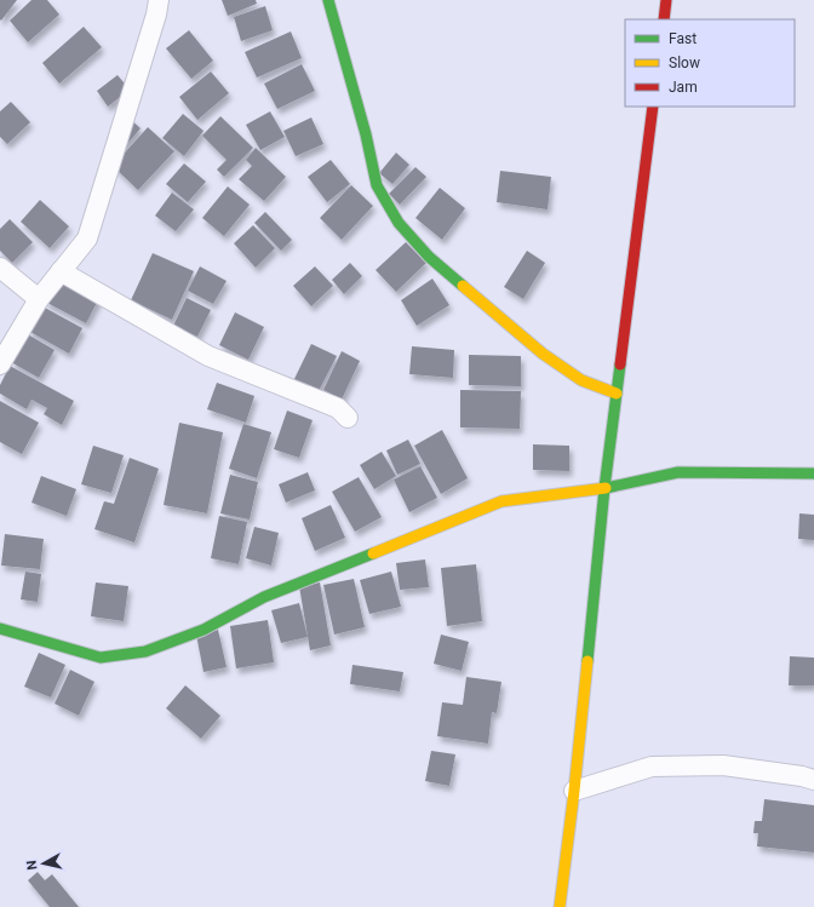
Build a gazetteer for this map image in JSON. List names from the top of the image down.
{
  "legend": ["Fast", "Slow", "Jam"],
  "north": "left"
}
